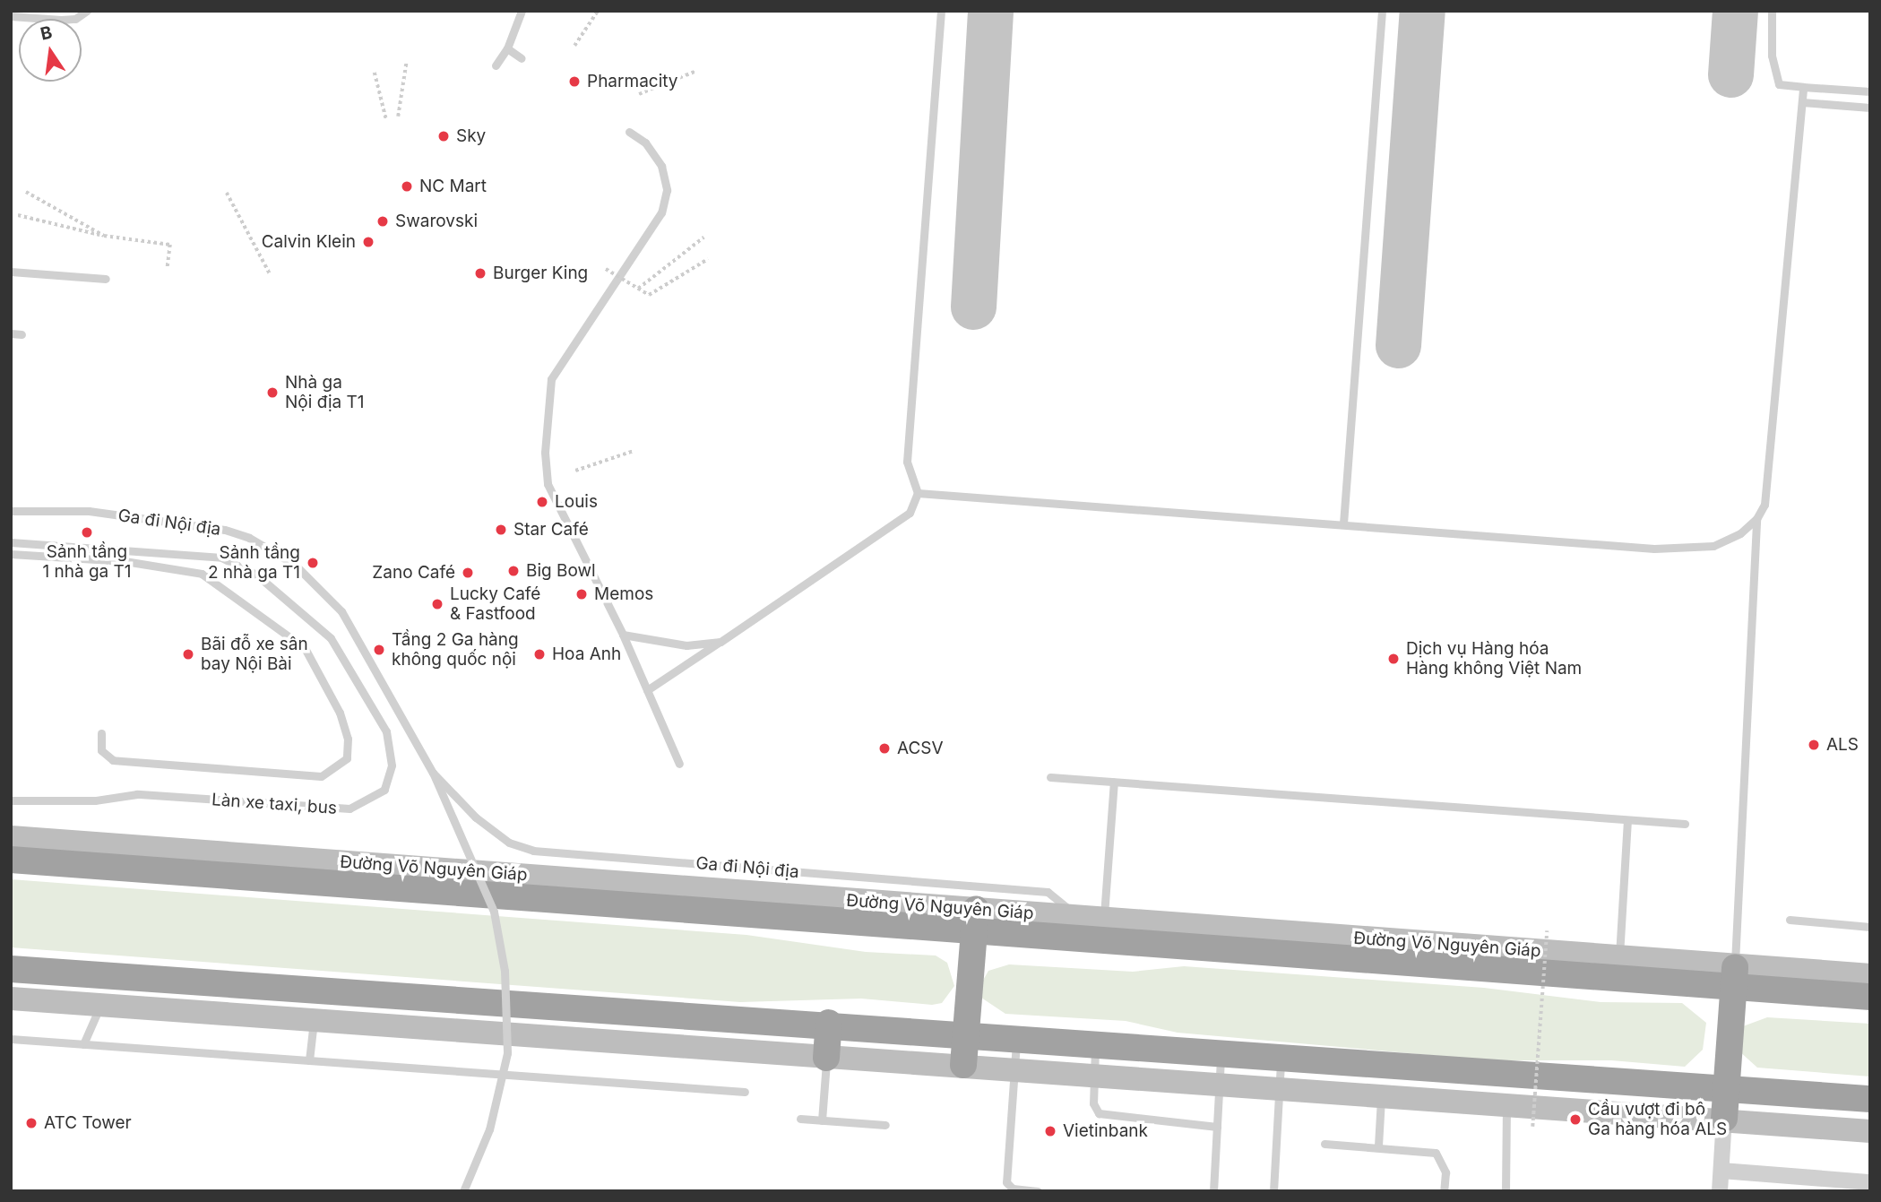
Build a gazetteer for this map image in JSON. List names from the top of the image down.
{
  "streets": {
    "highway": ["Đường Võ Nguyên Giáp"],
    "lane": ["Ga đi Nội địa", "Làn xe taxi, bus"]
  },
  "crossings": [
    ["Ga đi Nội địa", "Đường Võ Nguyên Giáp"]
  ],
  "places": [
    "Pharmacity",
    "Sky",
    "NC Mart",
    "Swarovski",
    "Calvin Klein",
    "Burger King",
    "Nhà ga Nội địa T1",
    "Louis",
    "Star Café",
    "Sảnh tầng 1 nhà ga T1",
    "Sảnh tầng 2 nhà ga T1",
    "Big Bowl",
    "Zano Café",
    "Memos",
    "Lucky Café & Fastfood",
    "Tầng 2 Ga hàng không quốc nội",
    "Bãi đỗ xe sân bay Nội Bài",
    "Hoa Anh",
    "Dịch vụ Hàng hóa Hàng không Việt Nam",
    "ALS",
    "ACSV",
    "Cầu vượt đi bộ Ga hàng hóa ALS",
    "ATC Tower",
    "Vietinbank"
  ],
  "north": "top"
}
